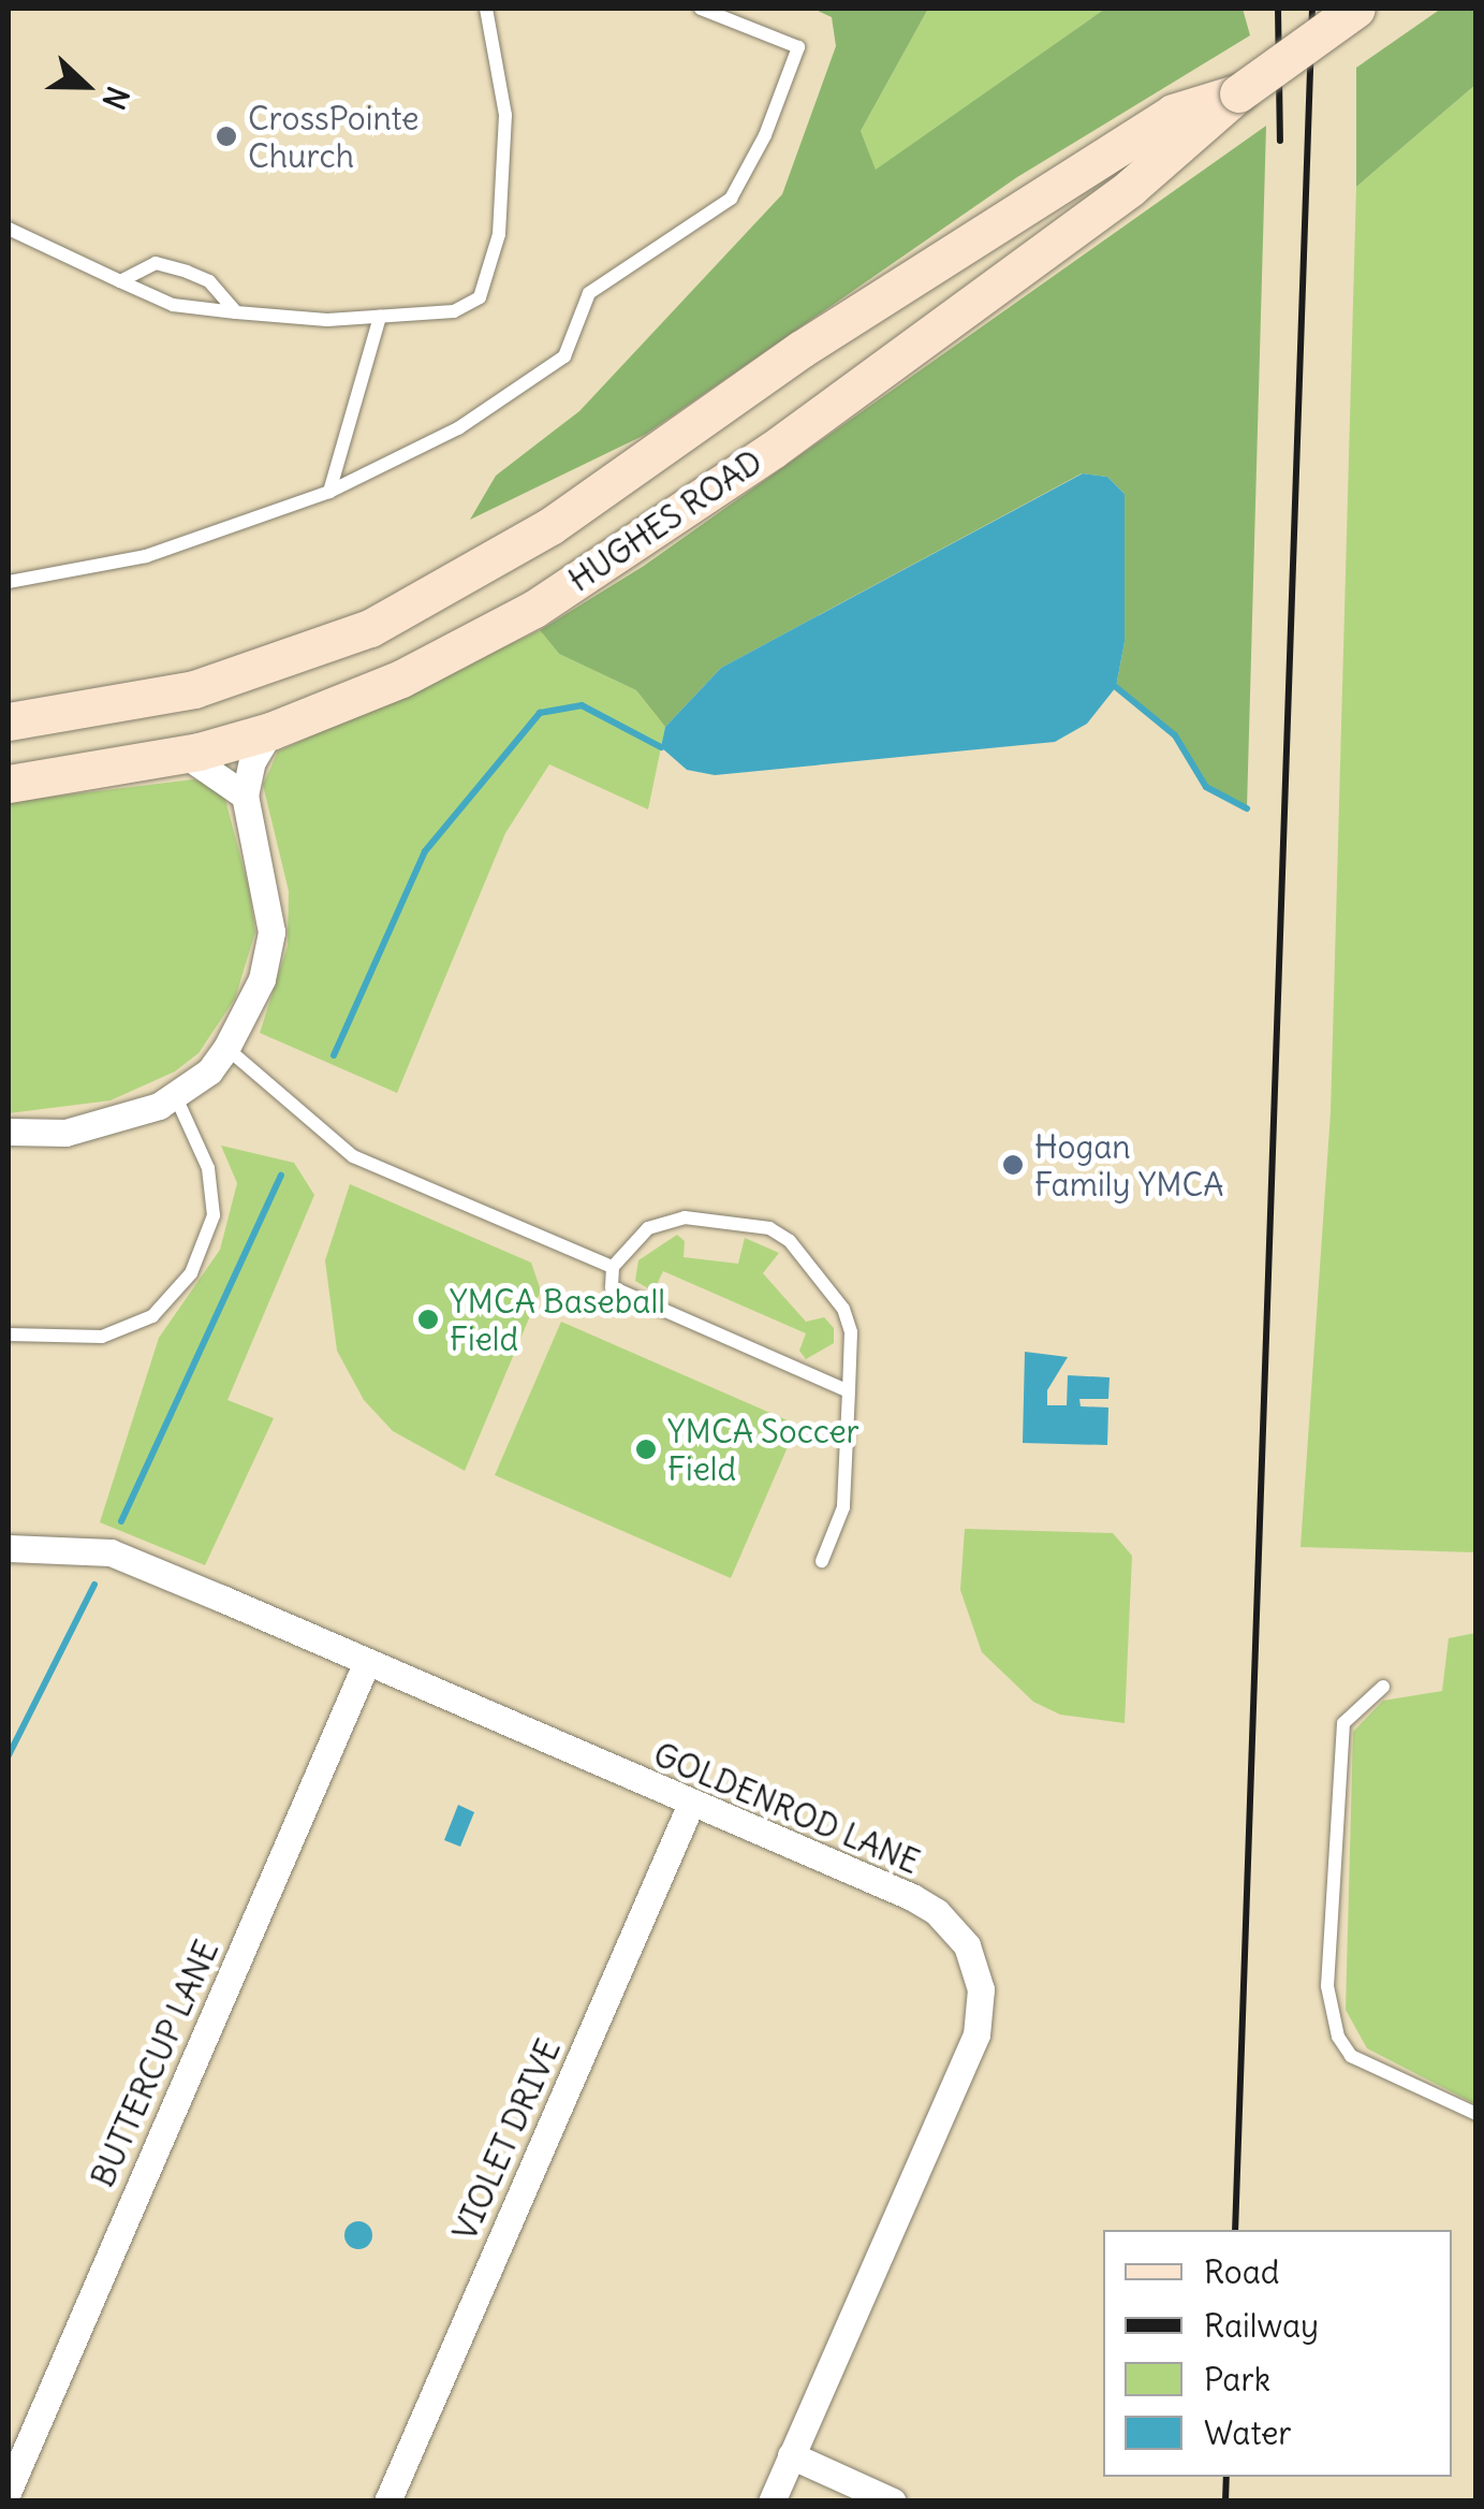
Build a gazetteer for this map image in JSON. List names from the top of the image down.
{
  "streets": {
    "main road": ["HUGHES ROAD"],
    "street": ["GOLDENROD LANE", "BUTTERCUP LANE", "VIOLET DRIVE"]
  },
  "crossings": [
    ["GOLDENROD LANE", "BUTTERCUP LANE"],
    ["GOLDENROD LANE", "VIOLET DRIVE"]
  ],
  "places": [
    "CrossPointe Church",
    "Hogan Family YMCA",
    "YMCA Baseball Field",
    "YMCA Soccer Field"
  ],
  "legend": [
    "Road",
    "Railway",
    "Park",
    "Water"
  ],
  "north": "right"
}
